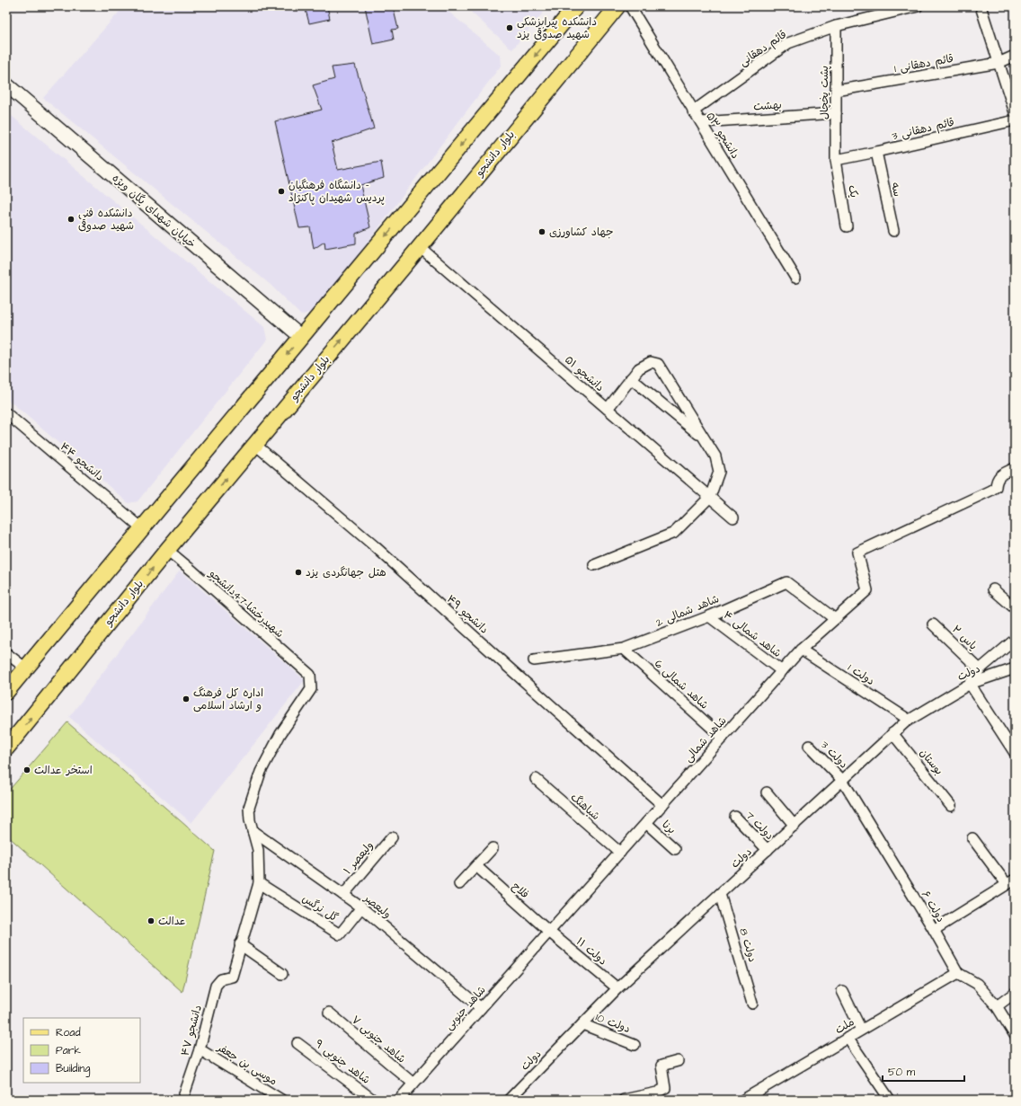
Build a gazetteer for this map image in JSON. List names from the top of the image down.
{
  "streets": {
    "main road": ["بلوار دانشجو"],
    "street": [
      "قائم دهقانی",
      "قائم دهقانی 1",
      "پشت یخچال",
      "بهشت",
      "قائم دهقانی 3",
      "دانشجو ۵۳",
      "سه",
      "یک",
      "خیابان شهدای یگان ویژه",
      "دانشجو ۵۱",
      "دانشجو ۴۴",
      "شهیدرخشا-47دانشجو",
      "شاهد شمالی 2",
      "دانشجو ۴۹",
      "شاهد شمالی ۴",
      "یاس ۲",
      "دولت",
      "دولت 1",
      "شاهد شمالی 6",
      "شاهد شمالی",
      "دولت 3",
      "بوستان",
      "شباهنگ",
      "دولت 7",
      "برنا",
      "ولیعصر ۱",
      "فلاح",
      "ولیعصر",
      "دولت ۶",
      "گل نرگس",
      "دولت 8",
      "دولت ۱۱",
      "شاهد جنوبی",
      "دولت 10",
      "ملت",
      "دانشجو ۴۷",
      "شاهد جنوبی ۷",
      "شاهد جنوبی ۹",
      "موسی بن جعفر"
    ]
  },
  "crossings": [
    ["قائم دهقانی", "پشت یخچال"],
    ["قائم دهقانی", "دانشجو ۵۳"],
    ["قائم دهقانی 1", "پشت یخچال"],
    ["پشت یخچال", "بهشت"],
    ["پشت یخچال", "قائم دهقانی 3"],
    ["پشت یخچال", "یک"],
    ["بهشت", "دانشجو ۵۳"],
    ["قائم دهقانی 3", "سه"],
    ["قائم دهقانی 3", "یک"],
    ["بلوار دانشجو", "دانشجو ۵۱"],
    ["بلوار دانشجو", "شهیدرخشا-47دانشجو"],
    ["بلوار دانشجو", "دانشجو ۴۹"],
    ["شهیدرخشا-47دانشجو", "ولیعصر"],
    ["شاهد شمالی 2", "شاهد شمالی ۴"],
    ["شاهد شمالی 2", "شاهد شمالی 6"],
    ["شاهد شمالی 2", "شاهد شمالی"],
    ["دانشجو ۴۹", "شاهد شمالی"],
    ["شاهد شمالی ۴", "شاهد شمالی"],
    ["دولت", "دولت 1"],
    ["دولت", "دولت 3"],
    ["دولت", "بوستان"],
    ["دولت", "دولت 7"],
    ["دولت", "دولت ۶"],
    ["دولت", "دولت 8"],
    ["دولت", "دولت ۱۱"],
    ["دولت", "دولت 10"],
    ["دولت 1", "شاهد شمالی"],
    ["شاهد شمالی 6", "شاهد شمالی"],
    ["شاهد شمالی", "شباهنگ"],
    ["شاهد شمالی", "برنا"],
    ["شاهد شمالی", "فلاح"],
    ["شاهد شمالی", "دولت ۱۱"],
    ["شاهد شمالی", "شاهد جنوبی"],
    ["دولت 3", "دولت ۶"],
    ["ولیعصر ۱", "ولیعصر"],
    ["فلاح", "دولت ۱۱"],
    ["فلاح", "شاهد جنوبی"],
    ["ولیعصر", "گل نرگس"],
    ["ولیعصر", "شاهد جنوبی"],
    ["دولت ۶", "ملت"],
    ["دولت ۱۱", "شاهد جنوبی"],
    ["شاهد جنوبی", "شاهد جنوبی ۷"],
    ["دانشجو ۴۷", "موسی بن جعفر"]
  ],
  "places": [
    "دانشکده پیراپزشکی شهید صدوقی یزد",
    "دانشگاه فرهنگیان - پردیس شهیدان پاکنژاد",
    "دانشکده فنی شهید صدوقی",
    "جهاد کشاورزی",
    "هتل جهانگردی یزد",
    "اداره کل فرهنگ و ارشاد اسلامی",
    "استخر عدالت",
    "عدالت"
  ],
  "legend": ["Road", "Park", "Building"],
  "scale_bar": "50 m"
}
